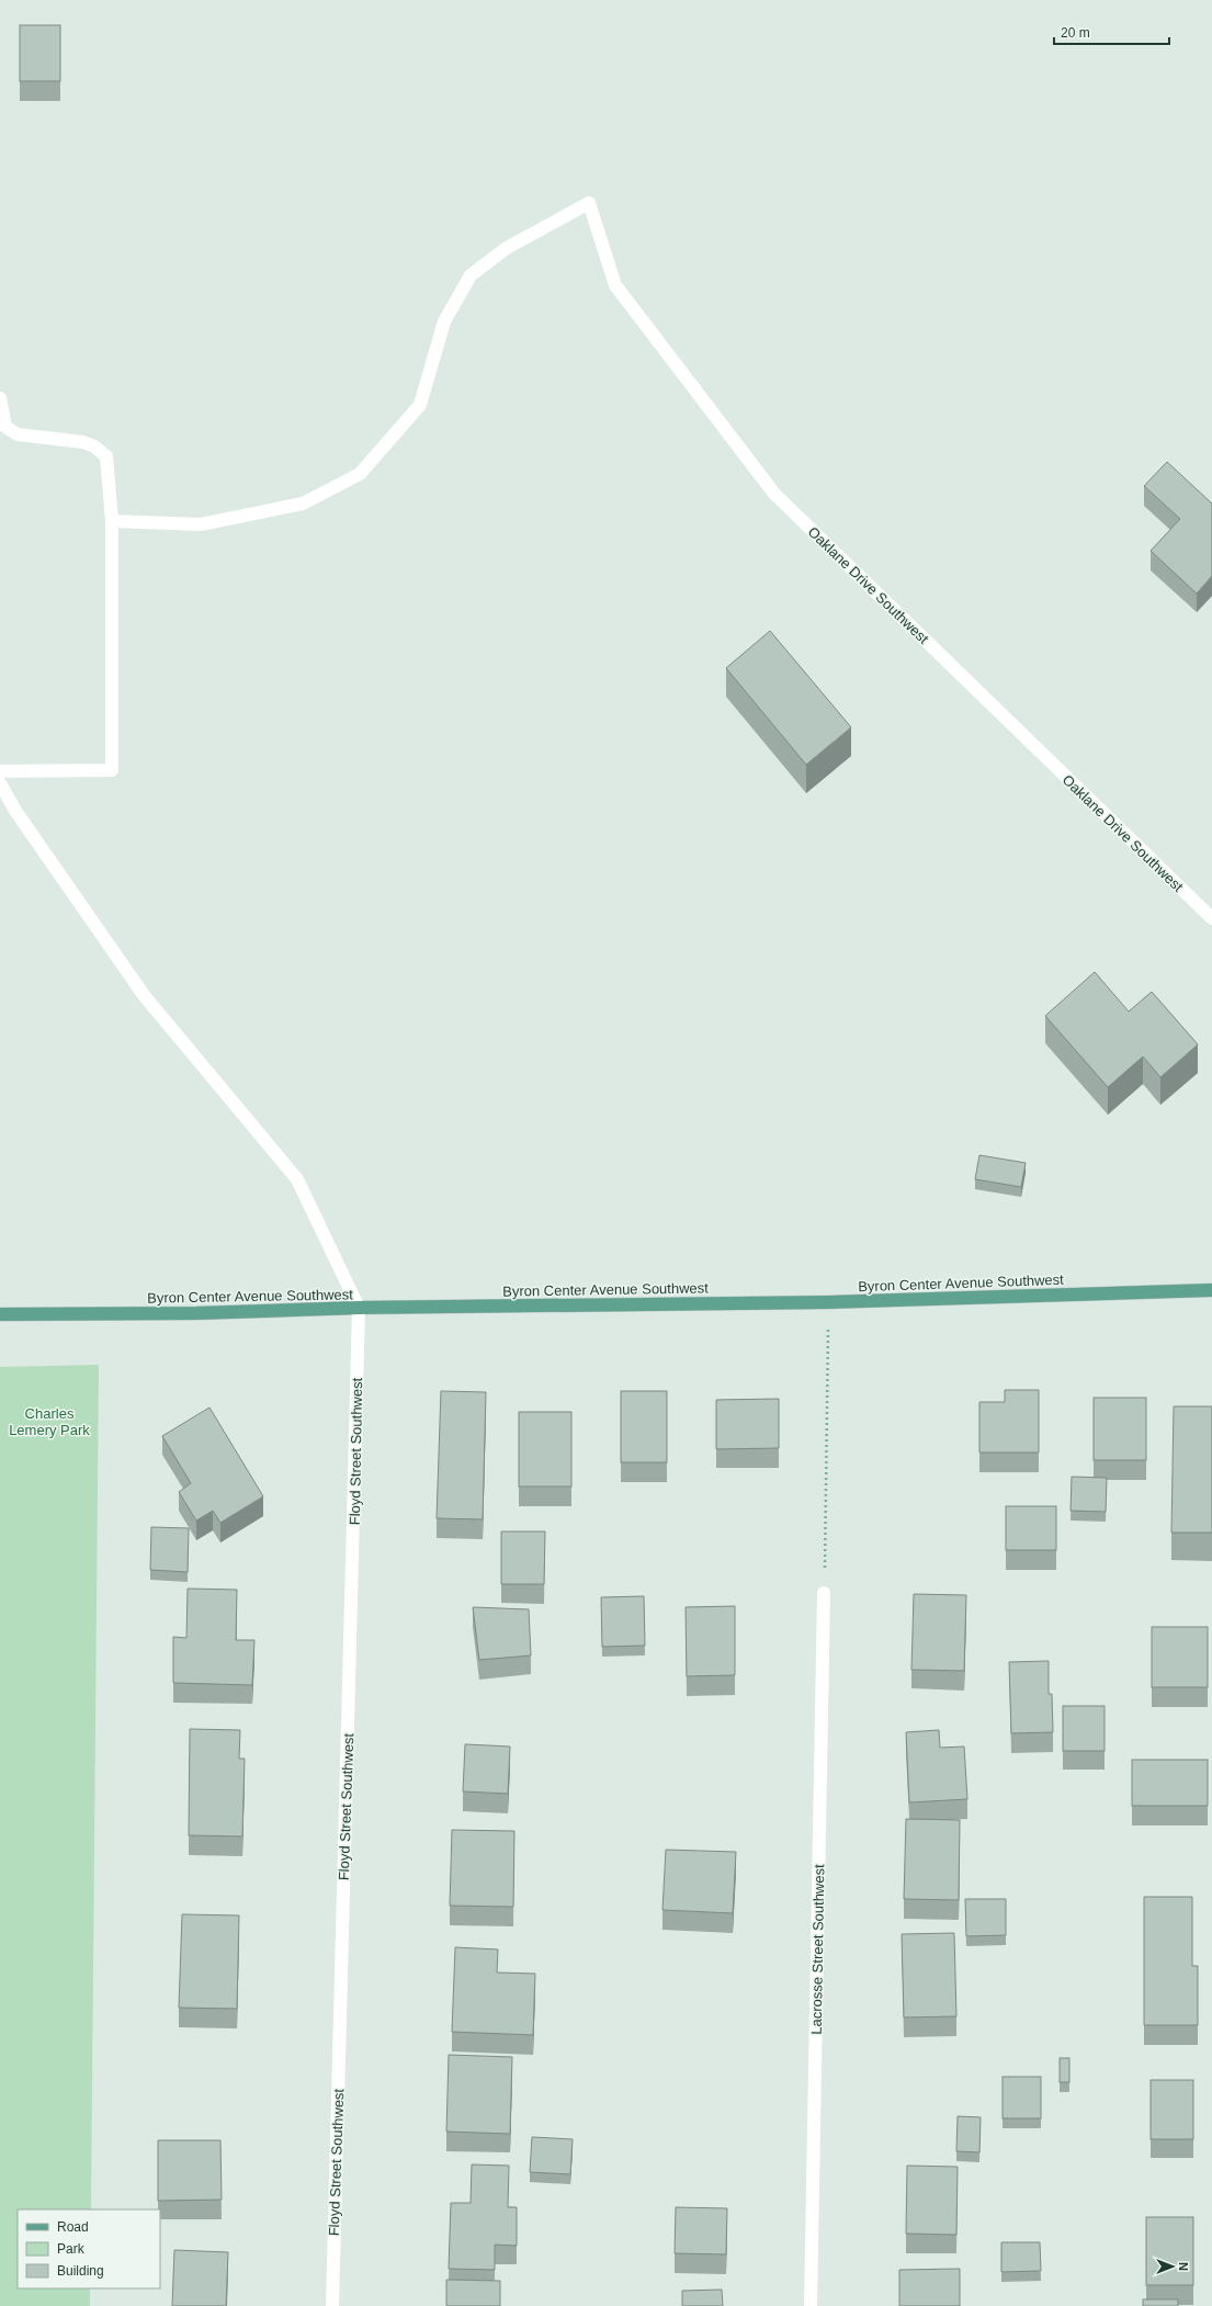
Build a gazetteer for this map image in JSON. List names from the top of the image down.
{
  "streets": {
    "main road": ["Byron Center Avenue Southwest"],
    "street": ["Oaklane Drive Southwest", "Floyd Street Southwest", "Lacrosse Street Southwest"]
  },
  "crossings": [
    ["Byron Center Avenue Southwest", "Floyd Street Southwest"]
  ],
  "parks": ["Charles Lemery Park"],
  "legend": ["Road", "Park", "Building"],
  "scale_bar": "20 m",
  "north": "right"
}
